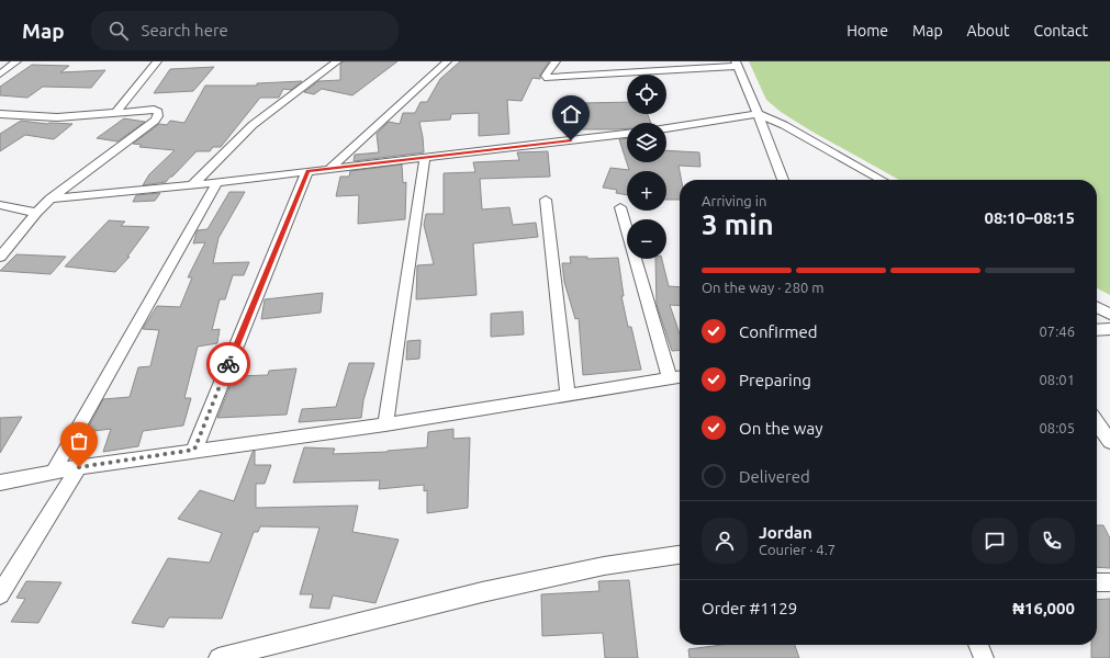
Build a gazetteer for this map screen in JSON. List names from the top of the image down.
{
  "page": {
    "header": "Map",
    "search": "Search here",
    "nav": [
      "Home",
      "Map",
      "About",
      "Contact"
    ],
    "map_buttons": ["+", "−"],
    "heading": ["3 min", "Arriving in", "08:10–08:15"],
    "panel": [
      "Jordan",
      "Courier · 4.7",
      "Order #1129",
      "₦16,000"
    ],
    "bar": "On the way · 280 m",
    "list": [
      ["Confirmed", "07:46"],
      ["Preparing", "08:01"],
      ["On the way", "08:05"],
      "Delivered"
    ]
  }
}
